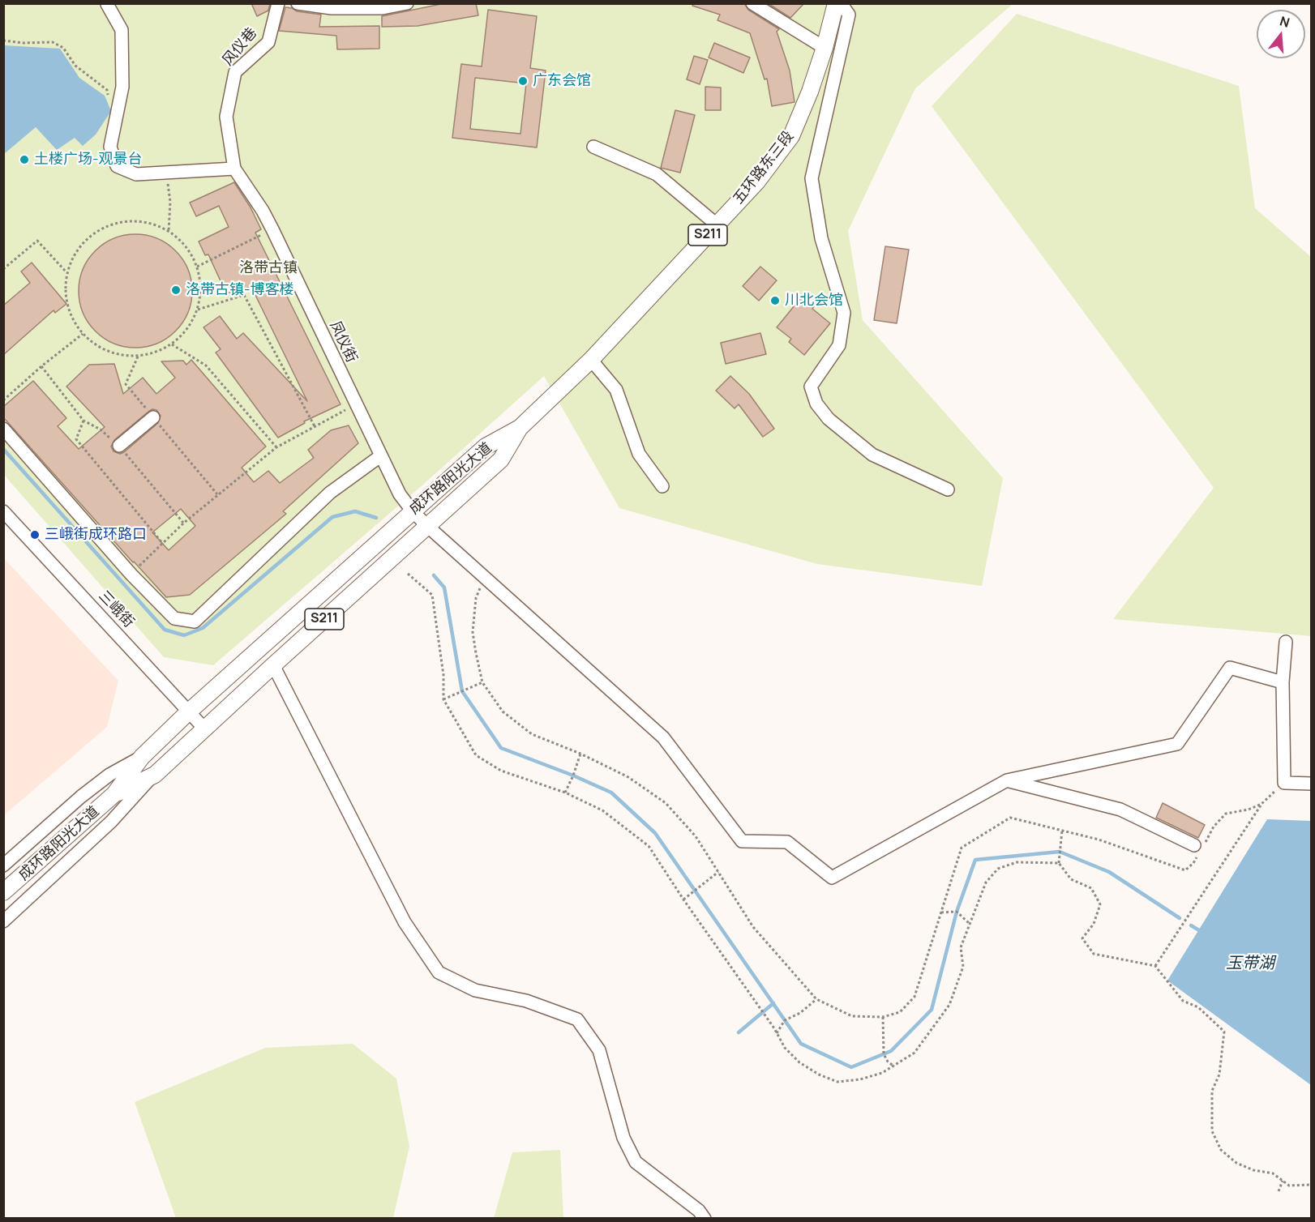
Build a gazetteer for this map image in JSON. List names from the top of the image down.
{
  "streets": {
    "main road": ["五环路东三段", "S211", "成环路阳光大道"],
    "street": ["风仪巷", "凤仪街", "三峨街"]
  },
  "crossings": [
    ["风仪巷", "凤仪街"],
    ["五环路东三段", "成环路阳光大道"],
    ["凤仪街", "成环路阳光大道"],
    ["成环路阳光大道", "三峨街"]
  ],
  "water": ["玉带湖"],
  "parks": ["洛带古镇"],
  "places": [
    "广东会馆",
    "土楼广场-观景台",
    "洛带古镇-博客楼",
    "川北会馆",
    "三峨街成环路口"
  ],
  "north": "top"
}
